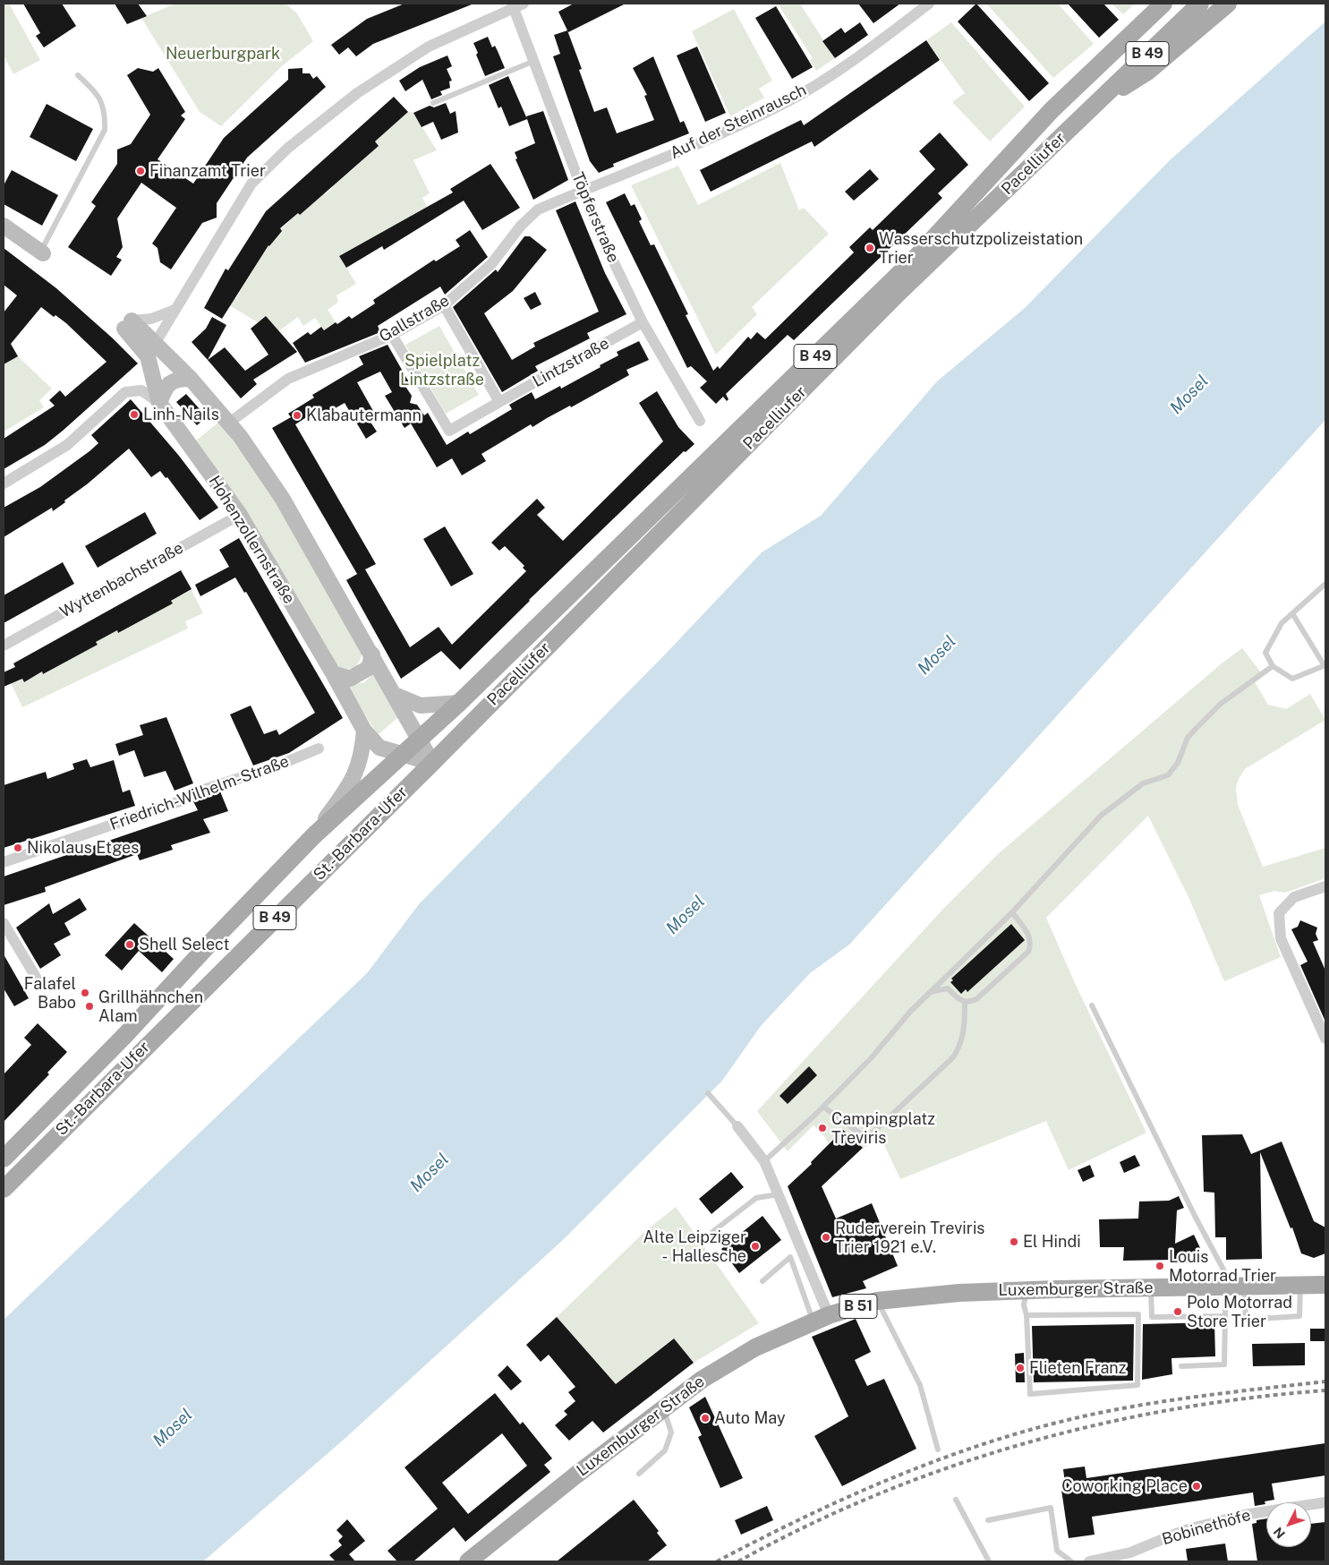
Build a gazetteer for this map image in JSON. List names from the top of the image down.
{
  "streets": {
    "main road": [
      "B 49",
      "Pacelliufer",
      "St.-Barbara-Ufer",
      "Luxemburger Straße",
      "B 51"
    ],
    "street": [
      "Auf der Steinrausch",
      "Töpferstraße",
      "Gallstraße",
      "Lintzstraße",
      "Hohenzollernstraße",
      "Wyttenbachstraße",
      "Friedrich-Wilhelm-Straße",
      "Bobinethöfe"
    ]
  },
  "crossings": [
    ["Auf der Steinrausch", "Töpferstraße"],
    ["Auf der Steinrausch", "Gallstraße"],
    ["Pacelliufer", "Hohenzollernstraße"],
    ["Pacelliufer", "St.-Barbara-Ufer"],
    ["Töpferstraße", "Gallstraße"],
    ["Töpferstraße", "Lintzstraße"],
    ["Gallstraße", "Lintzstraße"],
    ["Hohenzollernstraße", "Wyttenbachstraße"],
    ["Hohenzollernstraße", "St.-Barbara-Ufer"]
  ],
  "water": ["Mosel"],
  "parks": ["Neuerburgpark", "Spielplatz Lintzstraße"],
  "places": [
    "Finanzamt Trier",
    "Wasserschutzpolizeistation Trier",
    "Linh-Nails",
    "Klabautermann",
    "Nikolaus Etges",
    "Shell Select",
    "Falafel Babo",
    "Grillhähnchen Alam",
    "Campingplatz Treviris",
    "Ruderverein Treviris Trier 1921 e.V.",
    "El Hindi",
    "Alte Leipziger - Hallesche",
    "Louis Motorrad Trier",
    "Polo Motorrad Store Trier",
    "Flieten Franz",
    "Auto May",
    "Coworking Place"
  ],
  "north": "bottom left"
}
